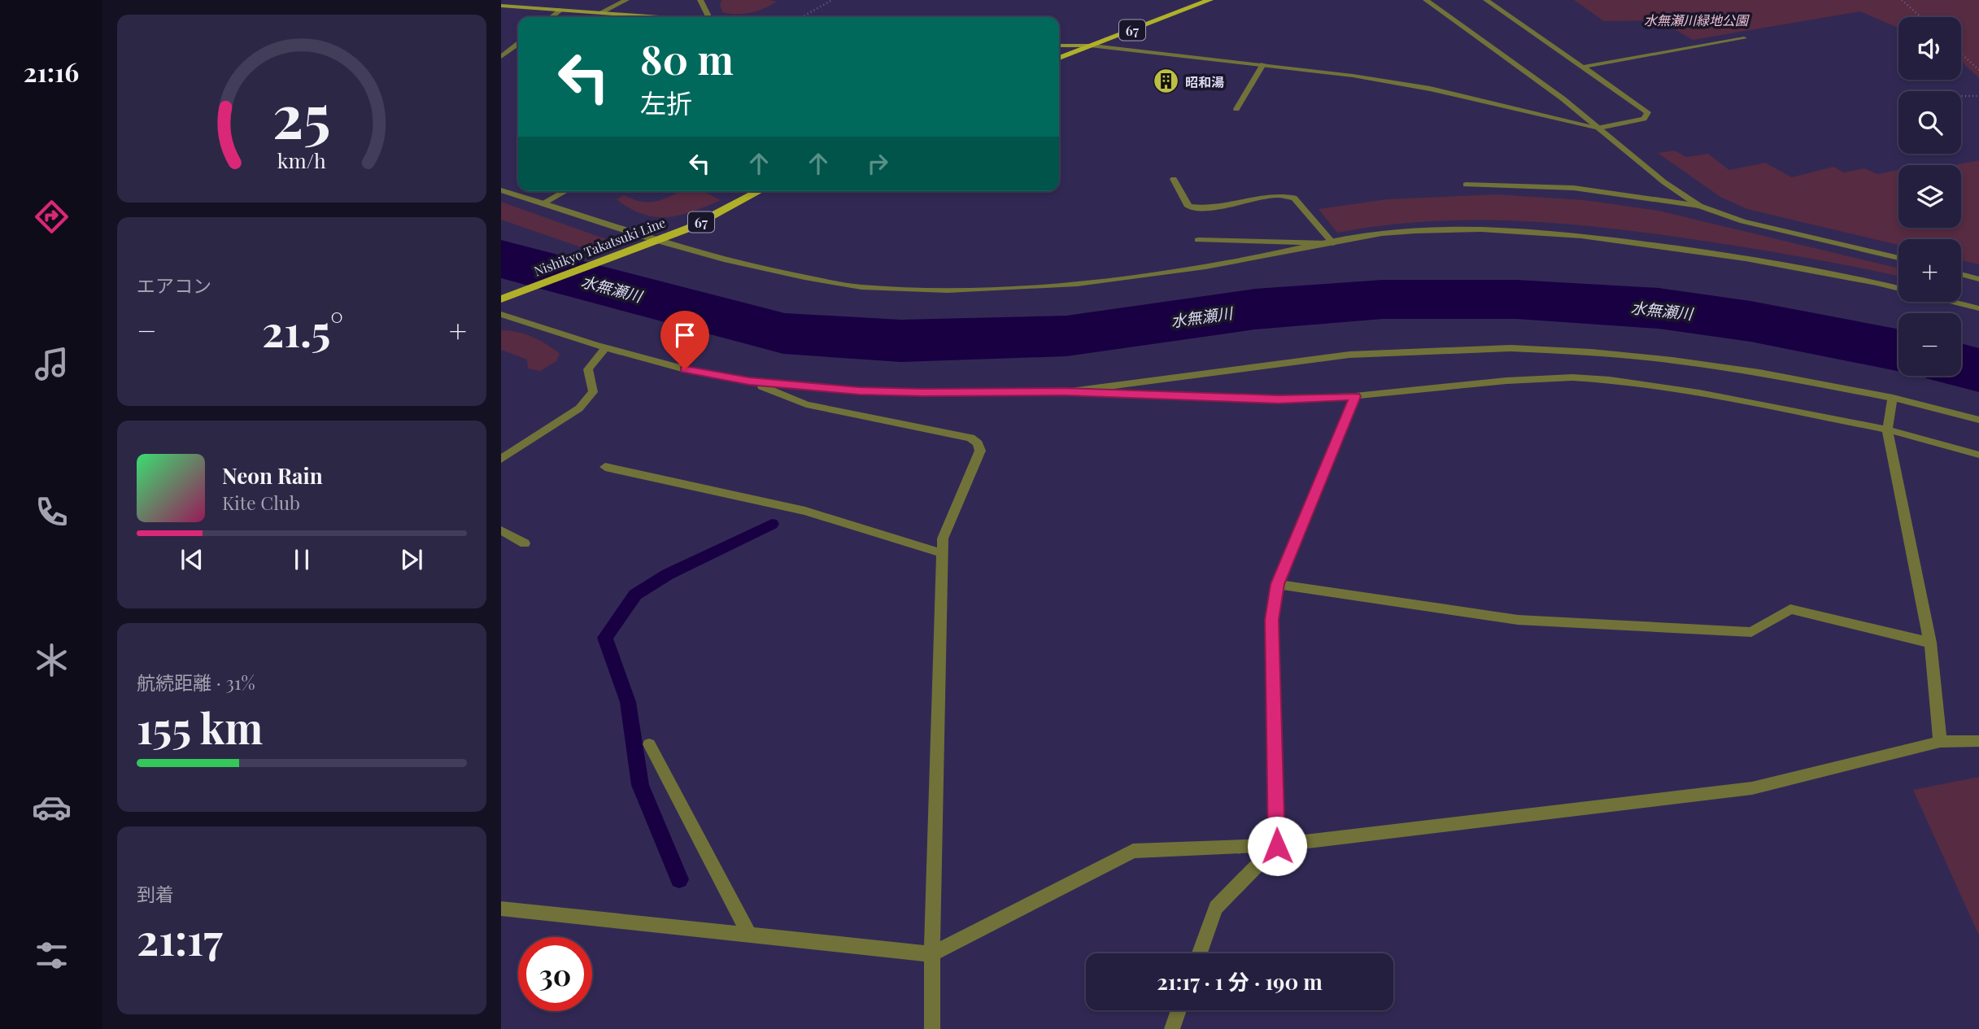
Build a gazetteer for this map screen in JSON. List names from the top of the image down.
{
  "streets": {
    "main road": ["67", "Nishikyo Takatsuki Line"]
  },
  "water": ["水無瀬川"],
  "parks": ["水無瀬川緑地公園"],
  "places": {
    "building": ["昭和湯"]
  },
  "page": {
    "tabs": "21:16",
    "map_buttons": ["+", "−"],
    "turn": ["80 m", "左折"],
    "tile": [
      "エアコン",
      ["航続距離 · 31%", "155 km"],
      ["到着", "21:17"]
    ],
    "heat": ["−", "21.5°", "+"],
    "song": ["Neon Rain", "Kite Club"],
    "limit": "30",
    "trip": "21:17 · 1 分 · 190 m",
    "gauge": ["25", "km/h"]
  }
}
